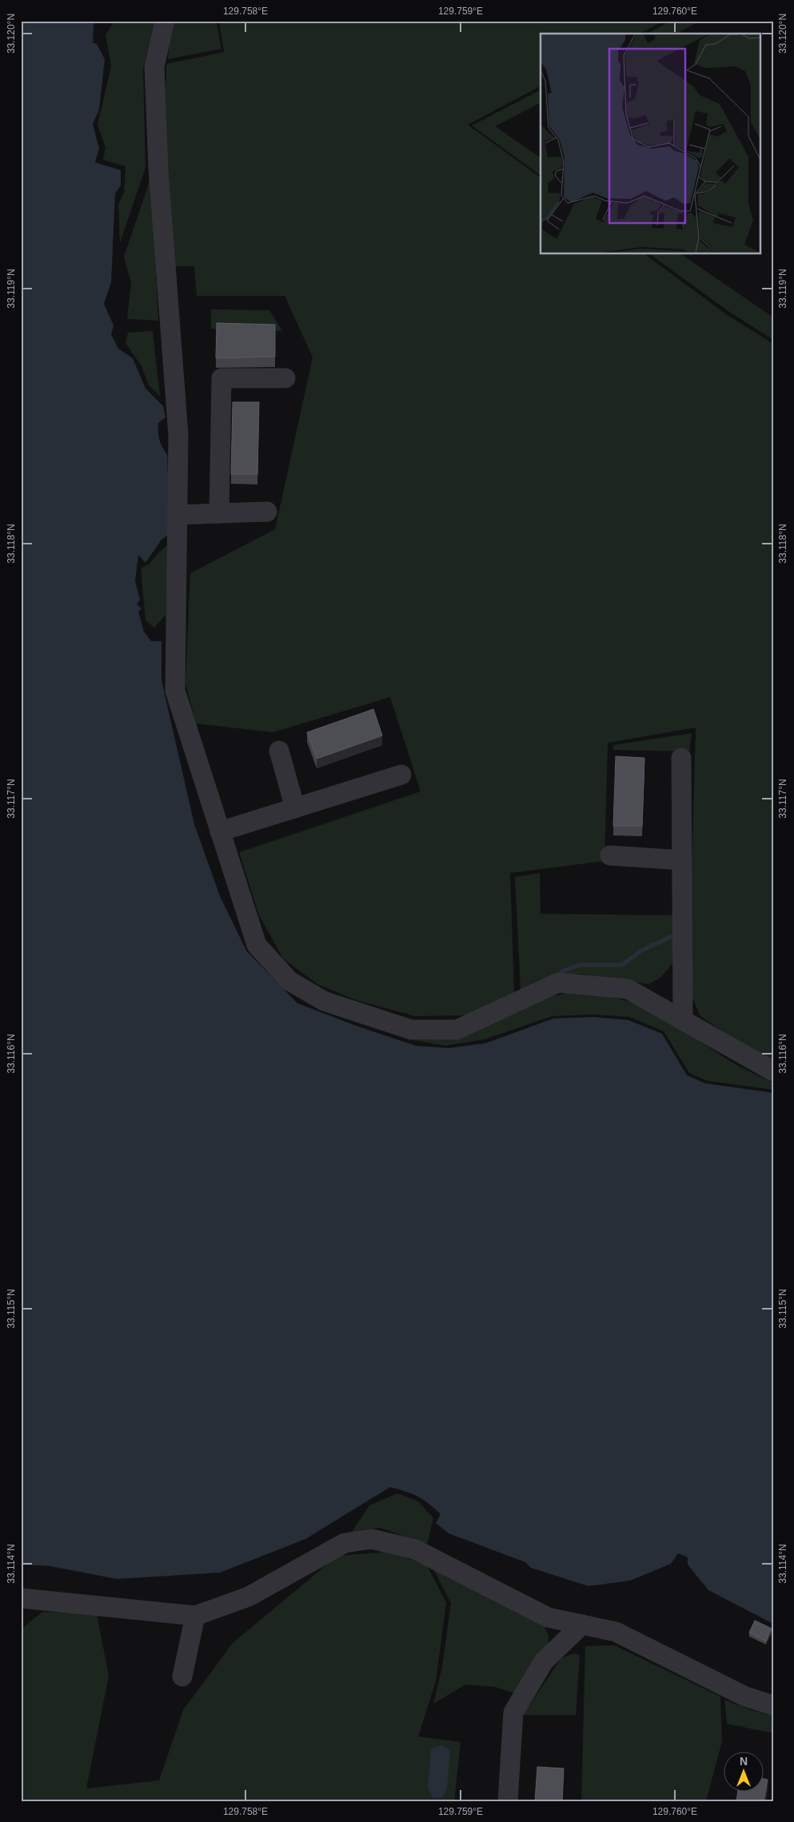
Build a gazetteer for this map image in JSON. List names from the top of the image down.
{
  "north": "top",
  "coordinates": [
    "129.758°E",
    "129.759°E",
    "129.760°E",
    "33.120°N",
    "33.119°N",
    "33.118°N",
    "33.117°N",
    "33.116°N",
    "33.115°N",
    "33.114°N"
  ]
}
